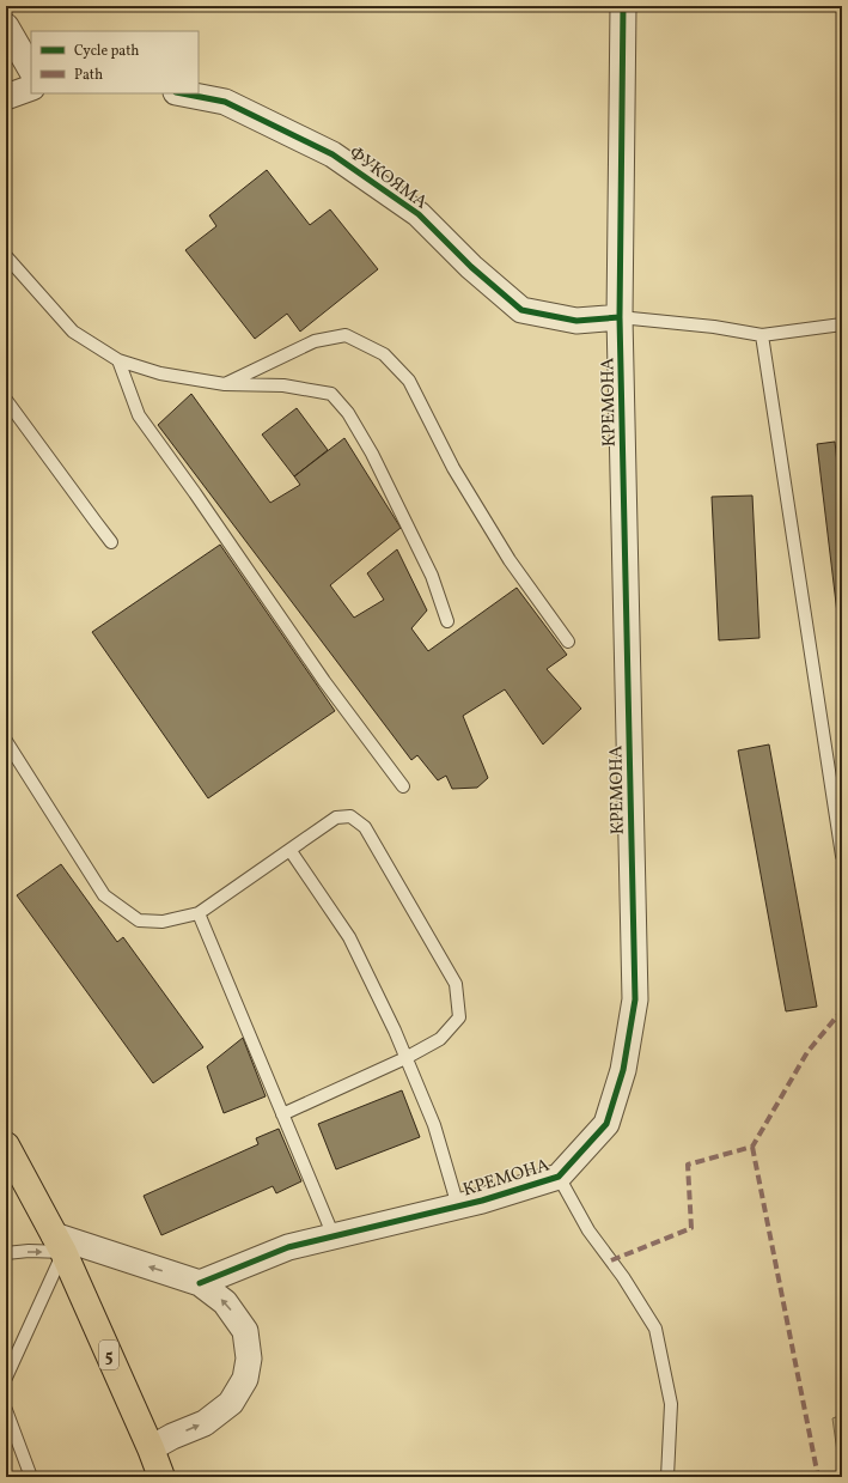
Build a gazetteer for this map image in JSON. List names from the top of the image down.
{
  "streets": {
    "main road": ["5"],
    "street": ["ФУКОЯМА", "КРЕМОНА"]
  },
  "crossings": [
    ["ФУКОЯМА", "КРЕМОНА"]
  ],
  "legend": ["Cycle path", "Path"]
}
